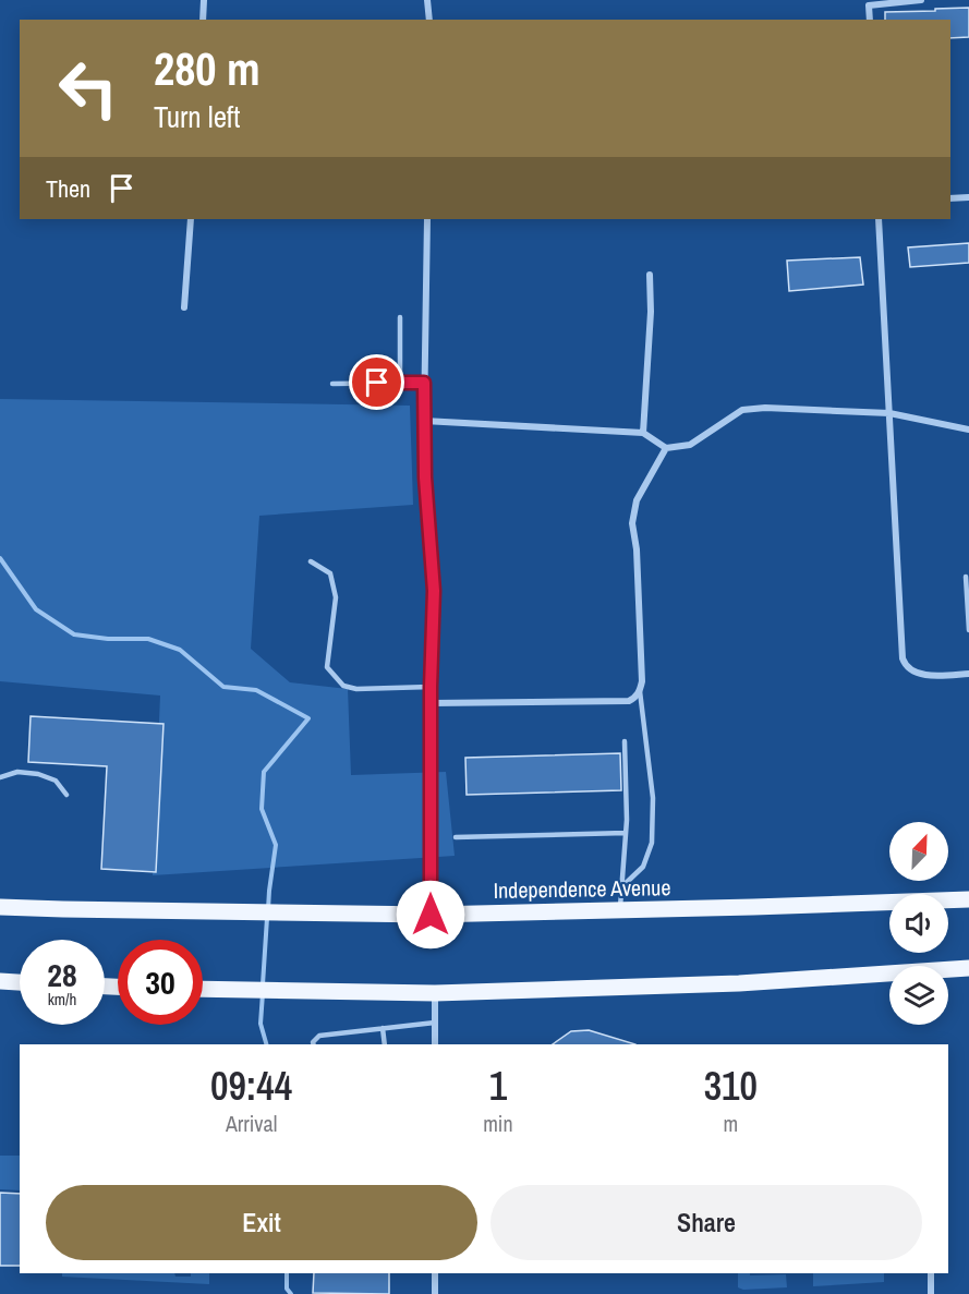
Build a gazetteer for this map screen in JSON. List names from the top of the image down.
{
  "streets": {
    "main road": ["Independence Avenue"]
  },
  "north": "top right",
  "page": {
    "turn": ["280 m", "Turn left"],
    "then": "Then",
    "speed": "28 km/h",
    "limit": "30",
    "eta": [
      "09:44",
      "Arrival",
      "1",
      "min",
      "310",
      "m"
    ],
    "buttons": ["Exit", "Share"]
  }
}
